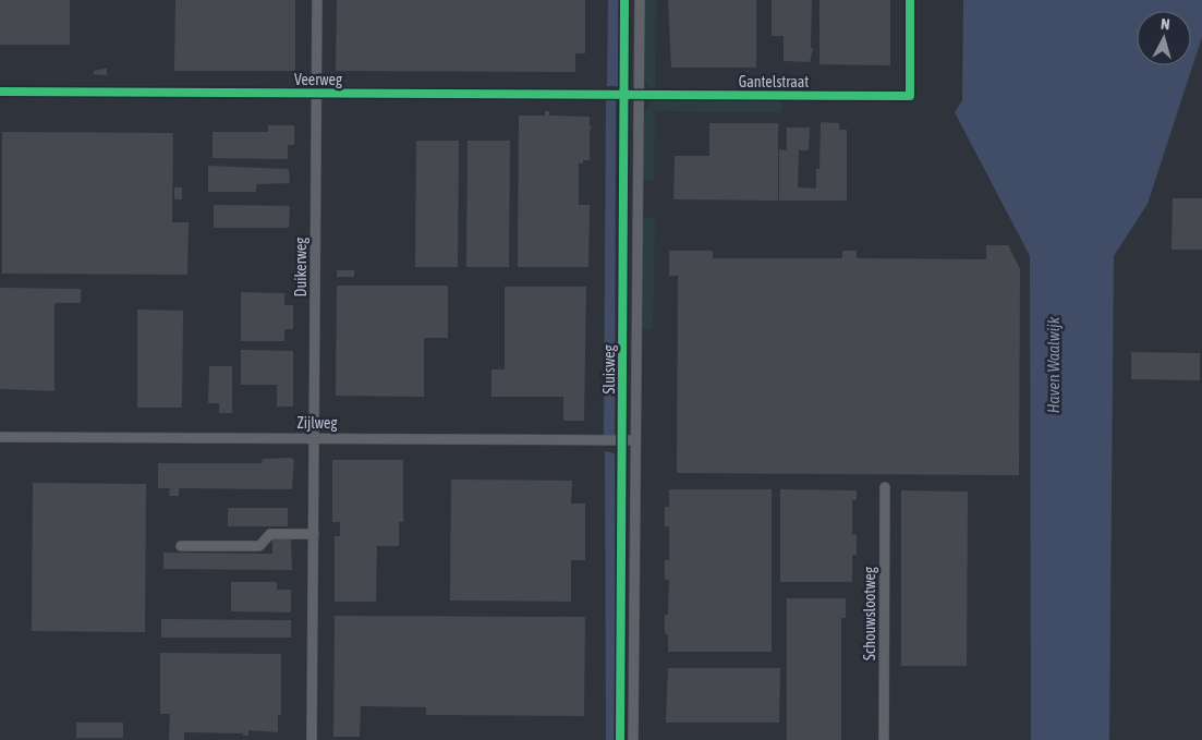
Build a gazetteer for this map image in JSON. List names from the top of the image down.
{
  "streets": {
    "street": [
      "Veerweg",
      "Gantelstraat",
      "Duikerweg",
      "Sluisweg",
      "Zijlweg",
      "Schouwslootweg"
    ]
  },
  "crossings": [
    ["Veerweg", "Gantelstraat"],
    ["Veerweg", "Duikerweg"],
    ["Veerweg", "Sluisweg"],
    ["Gantelstraat", "Sluisweg"],
    ["Duikerweg", "Zijlweg"],
    ["Sluisweg", "Zijlweg"]
  ],
  "water": ["Haven Waalwijk"],
  "north": "top"
}
